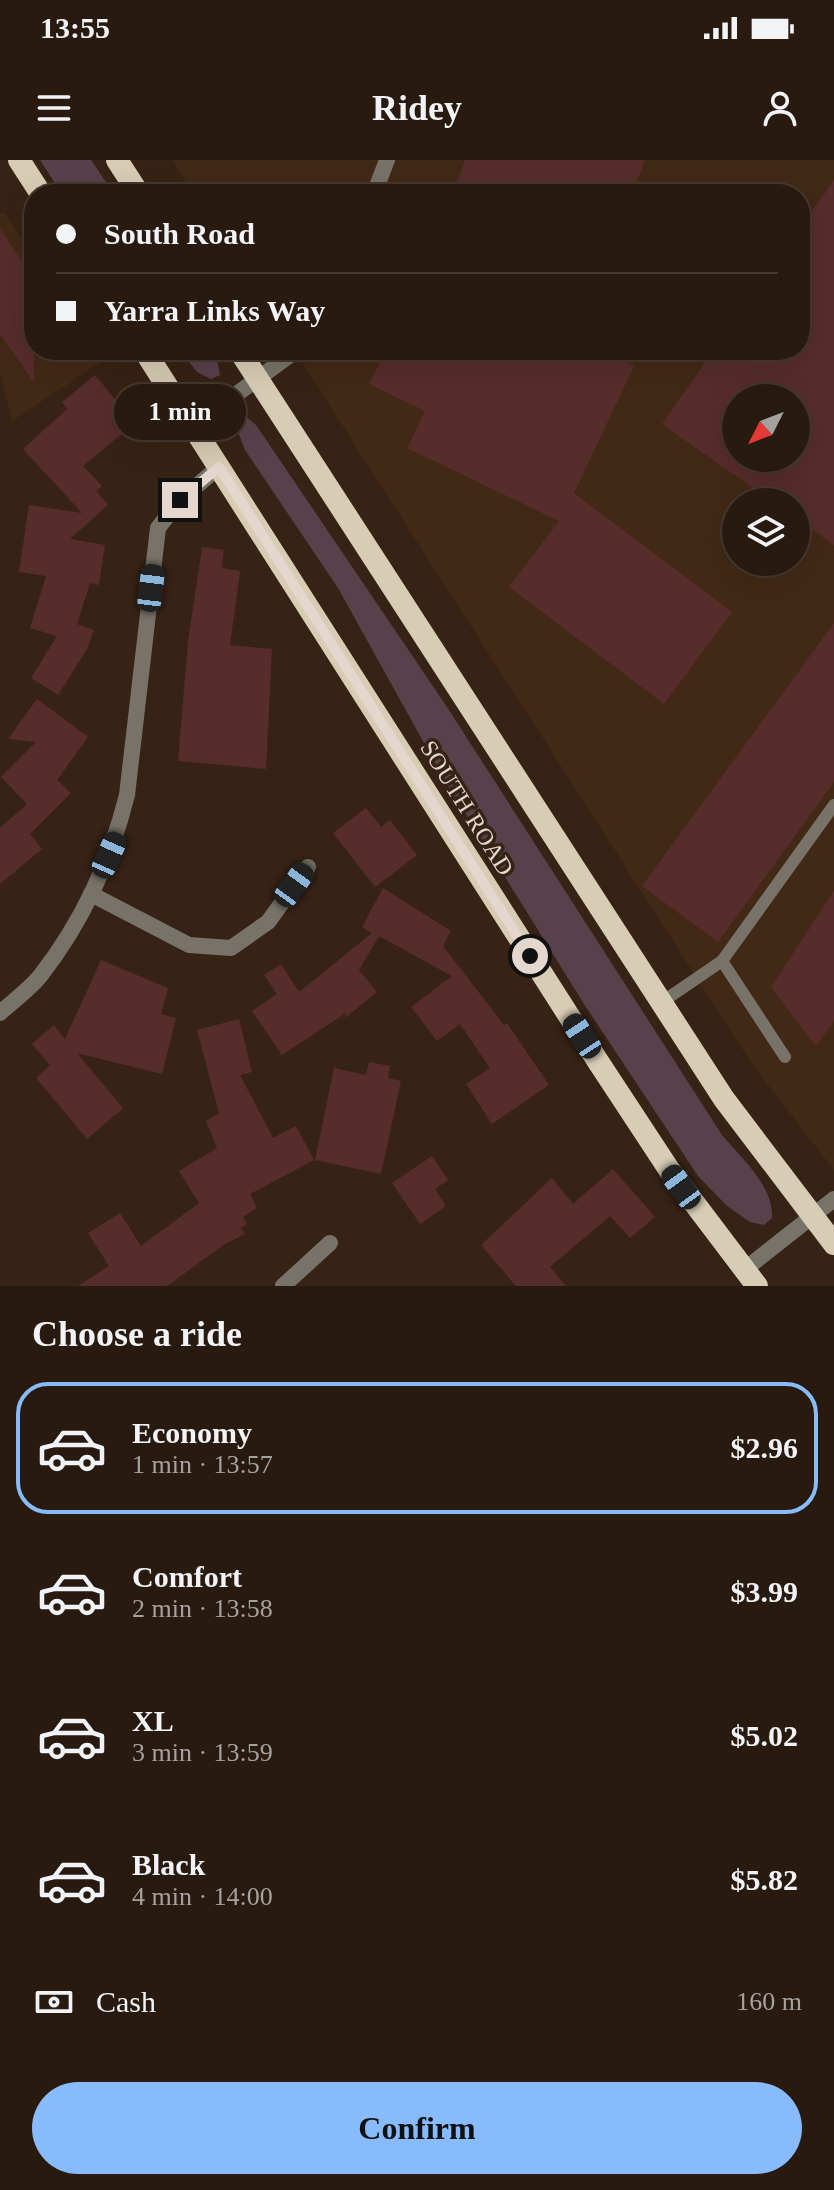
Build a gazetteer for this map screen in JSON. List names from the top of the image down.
{
  "streets": {
    "highway": ["SOUTH ROAD"]
  },
  "north": "bottom left",
  "page": {
    "status": "13:55",
    "header": "Ridey",
    "banner": ["South Road", "Yarra Links Way"],
    "bubble": "1 min",
    "heading": "Choose a ride",
    "list": [
      {
        "name": "Economy",
        "note": "1 min · 13:57",
        "value": "$2.96"
      },
      {
        "name": "Comfort",
        "note": "2 min · 13:58",
        "value": "$3.99"
      },
      {
        "name": "XL",
        "note": "3 min · 13:59",
        "value": "$5.02"
      },
      {
        "name": "Black",
        "note": "4 min · 14:00",
        "value": "$5.82"
      }
    ],
    "pay": ["Cash", "160 m"],
    "buttons": "Confirm"
  }
}
